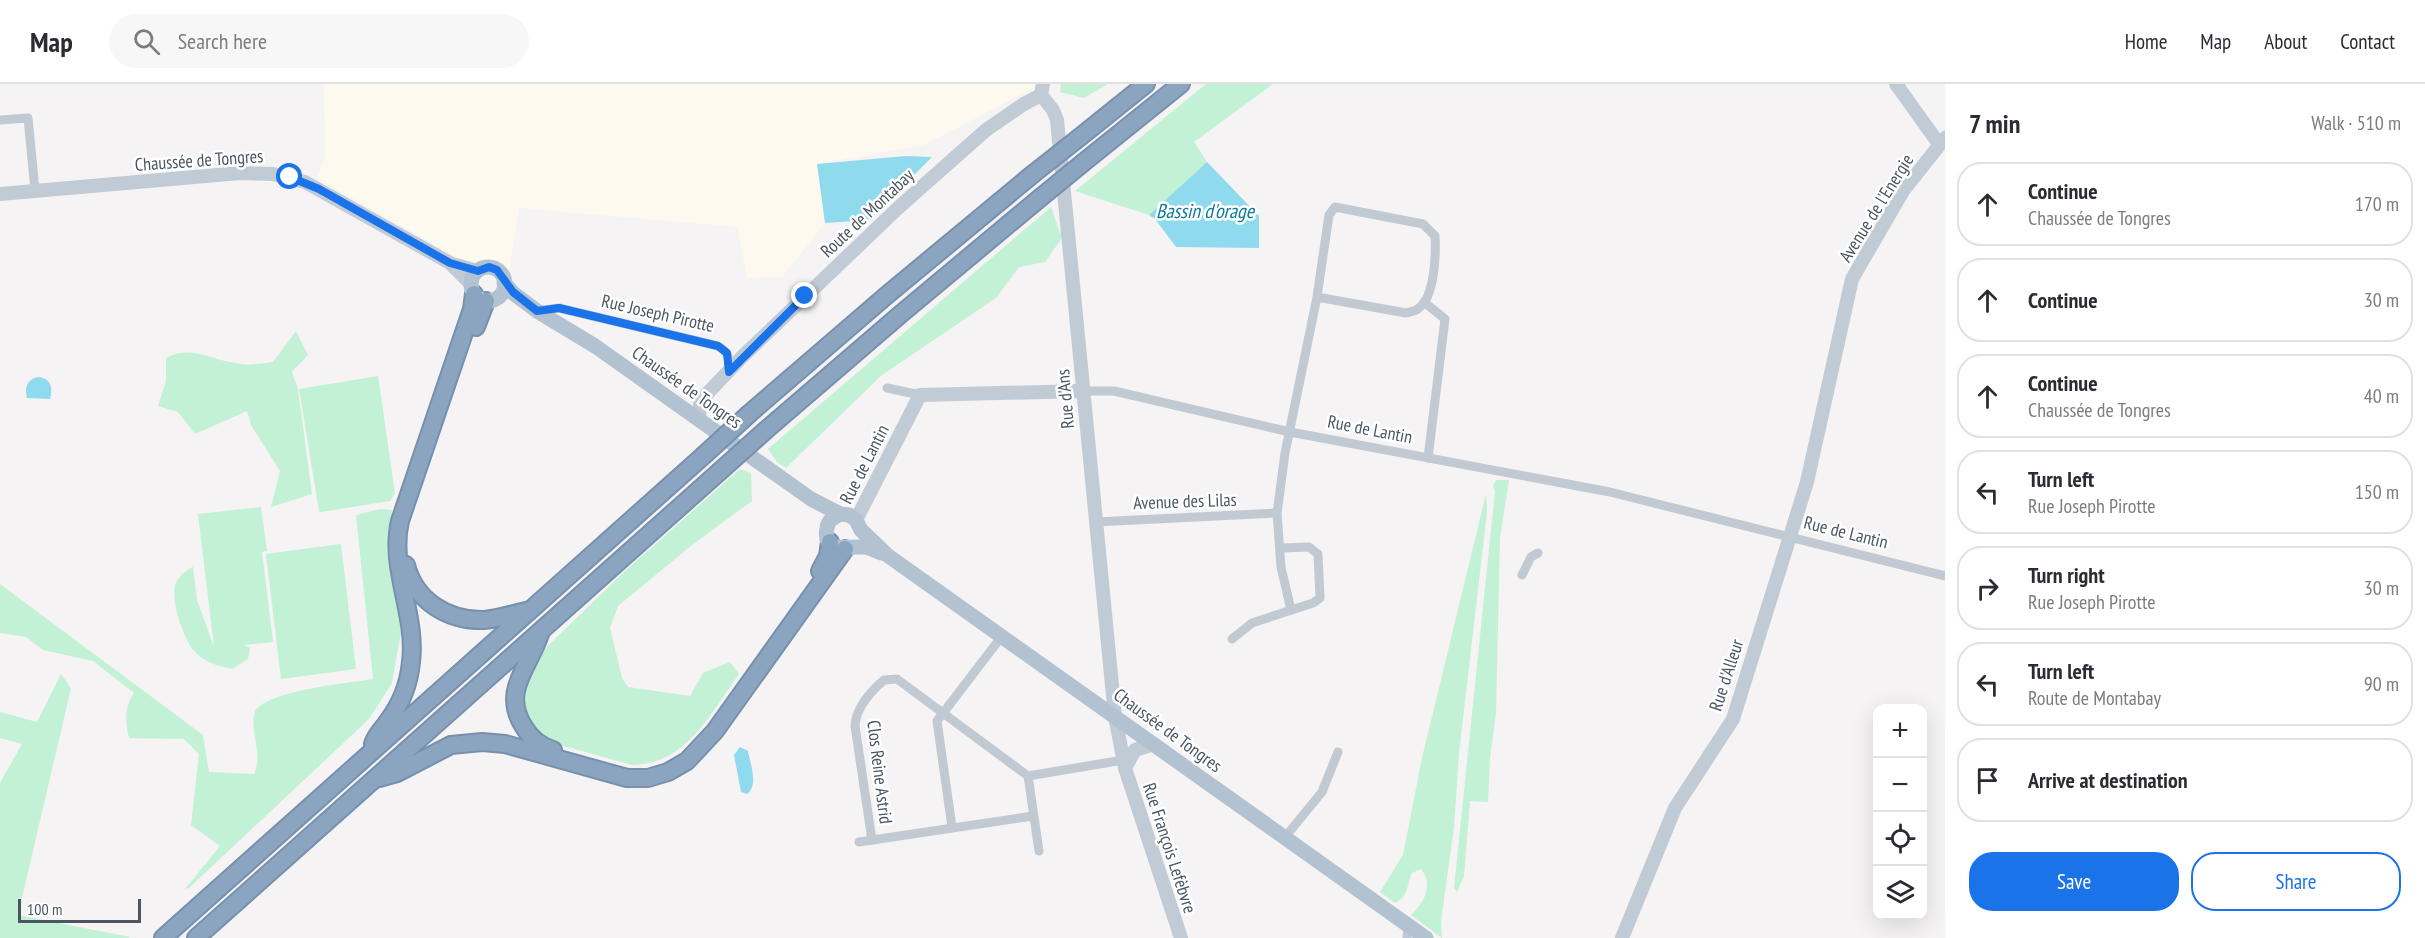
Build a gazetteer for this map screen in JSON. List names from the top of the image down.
{
  "streets": {
    "main road": ["Chaussée de Tongres"],
    "street": [
      "Avenue de l'Energie",
      "Route de Montabay",
      "Rue Joseph Pirotte",
      "Rue d'Ans",
      "Rue de Lantin",
      "Avenue des Lilas",
      "Rue d'Alleur",
      "Clos Reine Astrid",
      "Rue François Lefèbvre"
    ]
  },
  "crossings": [
    ["Chaussée de Tongres", "Rue Joseph Pirotte"],
    ["Chaussée de Tongres", "Rue d'Ans"],
    ["Chaussée de Tongres", "Rue de Lantin"],
    ["Chaussée de Tongres", "Rue François Lefèbvre"],
    ["Avenue de l'Energie", "Rue d'Alleur"],
    ["Route de Montabay", "Rue Joseph Pirotte"],
    ["Route de Montabay", "Rue d'Ans"],
    ["Rue d'Ans", "Rue de Lantin"],
    ["Rue d'Ans", "Avenue des Lilas"],
    ["Rue d'Ans", "Rue François Lefèbvre"],
    ["Rue de Lantin", "Rue d'Alleur"]
  ],
  "water": ["Bassin d'orage"],
  "scale_bar": "100 m",
  "page": {
    "header": "Map",
    "search": "Search here",
    "nav": [
      "Home",
      "Map",
      "About",
      "Contact"
    ],
    "heading": ["7 min", "Walk · 510 m"],
    "list": [
      ["Continue", "Chaussée de Tongres", "170 m"],
      ["Continue", "30 m"],
      ["Continue", "Chaussée de Tongres", "40 m"],
      ["Turn left", "Rue Joseph Pirotte", "150 m"],
      ["Turn right", "Rue Joseph Pirotte", "30 m"],
      ["Turn left", "Route de Montabay", "90 m"],
      "Arrive at destination"
    ],
    "map_buttons": ["+", "−"],
    "buttons": ["Save", "Share"],
    "scale": "100 m"
  }
}
